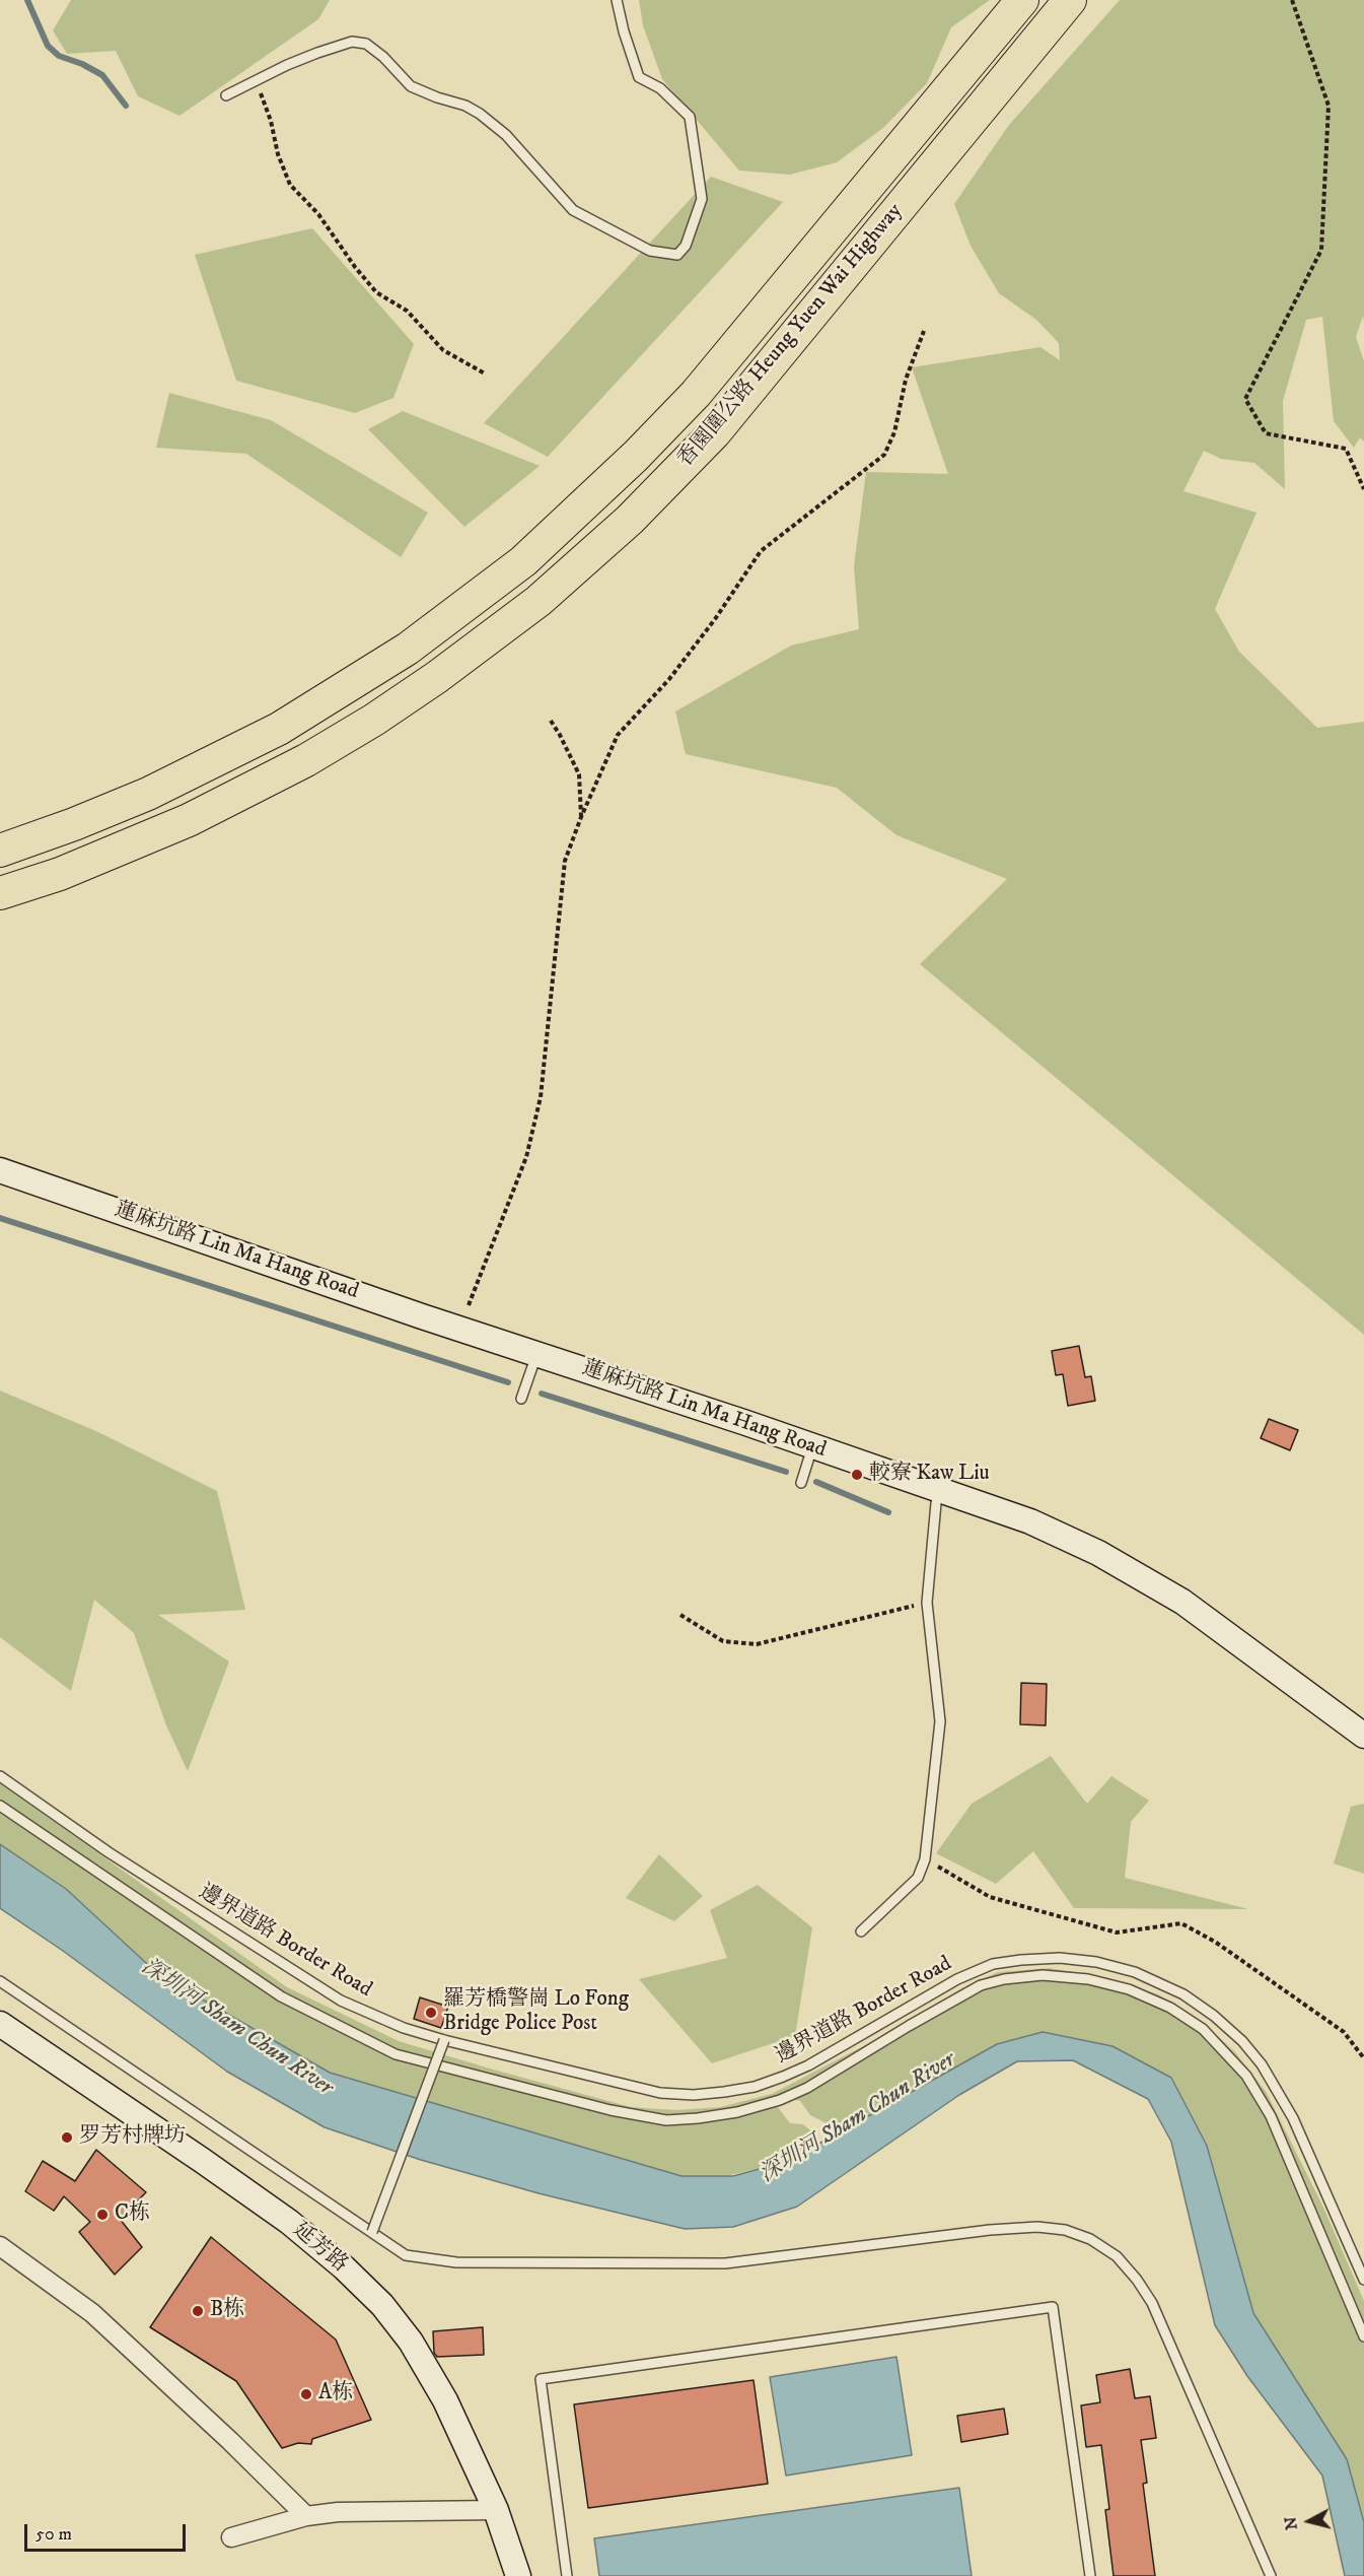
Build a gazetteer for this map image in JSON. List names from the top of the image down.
{
  "streets": {
    "highway": ["香園圍公路 Heung Yuen Wai Highway"],
    "street": ["蓮麻坑路 Lin Ma Hang Road", "延芳路"],
    "lane": ["邊界道路 Border Road"]
  },
  "water": ["深圳河 Sham Chun River"],
  "places": [
    "較寮 Kaw Liu",
    "羅芳橋警崗 Lo Fong Bridge Police Post",
    "罗芳村牌坊",
    "C栋",
    "B栋",
    "A栋"
  ],
  "scale_bar": "50 m",
  "north": "left"
}
